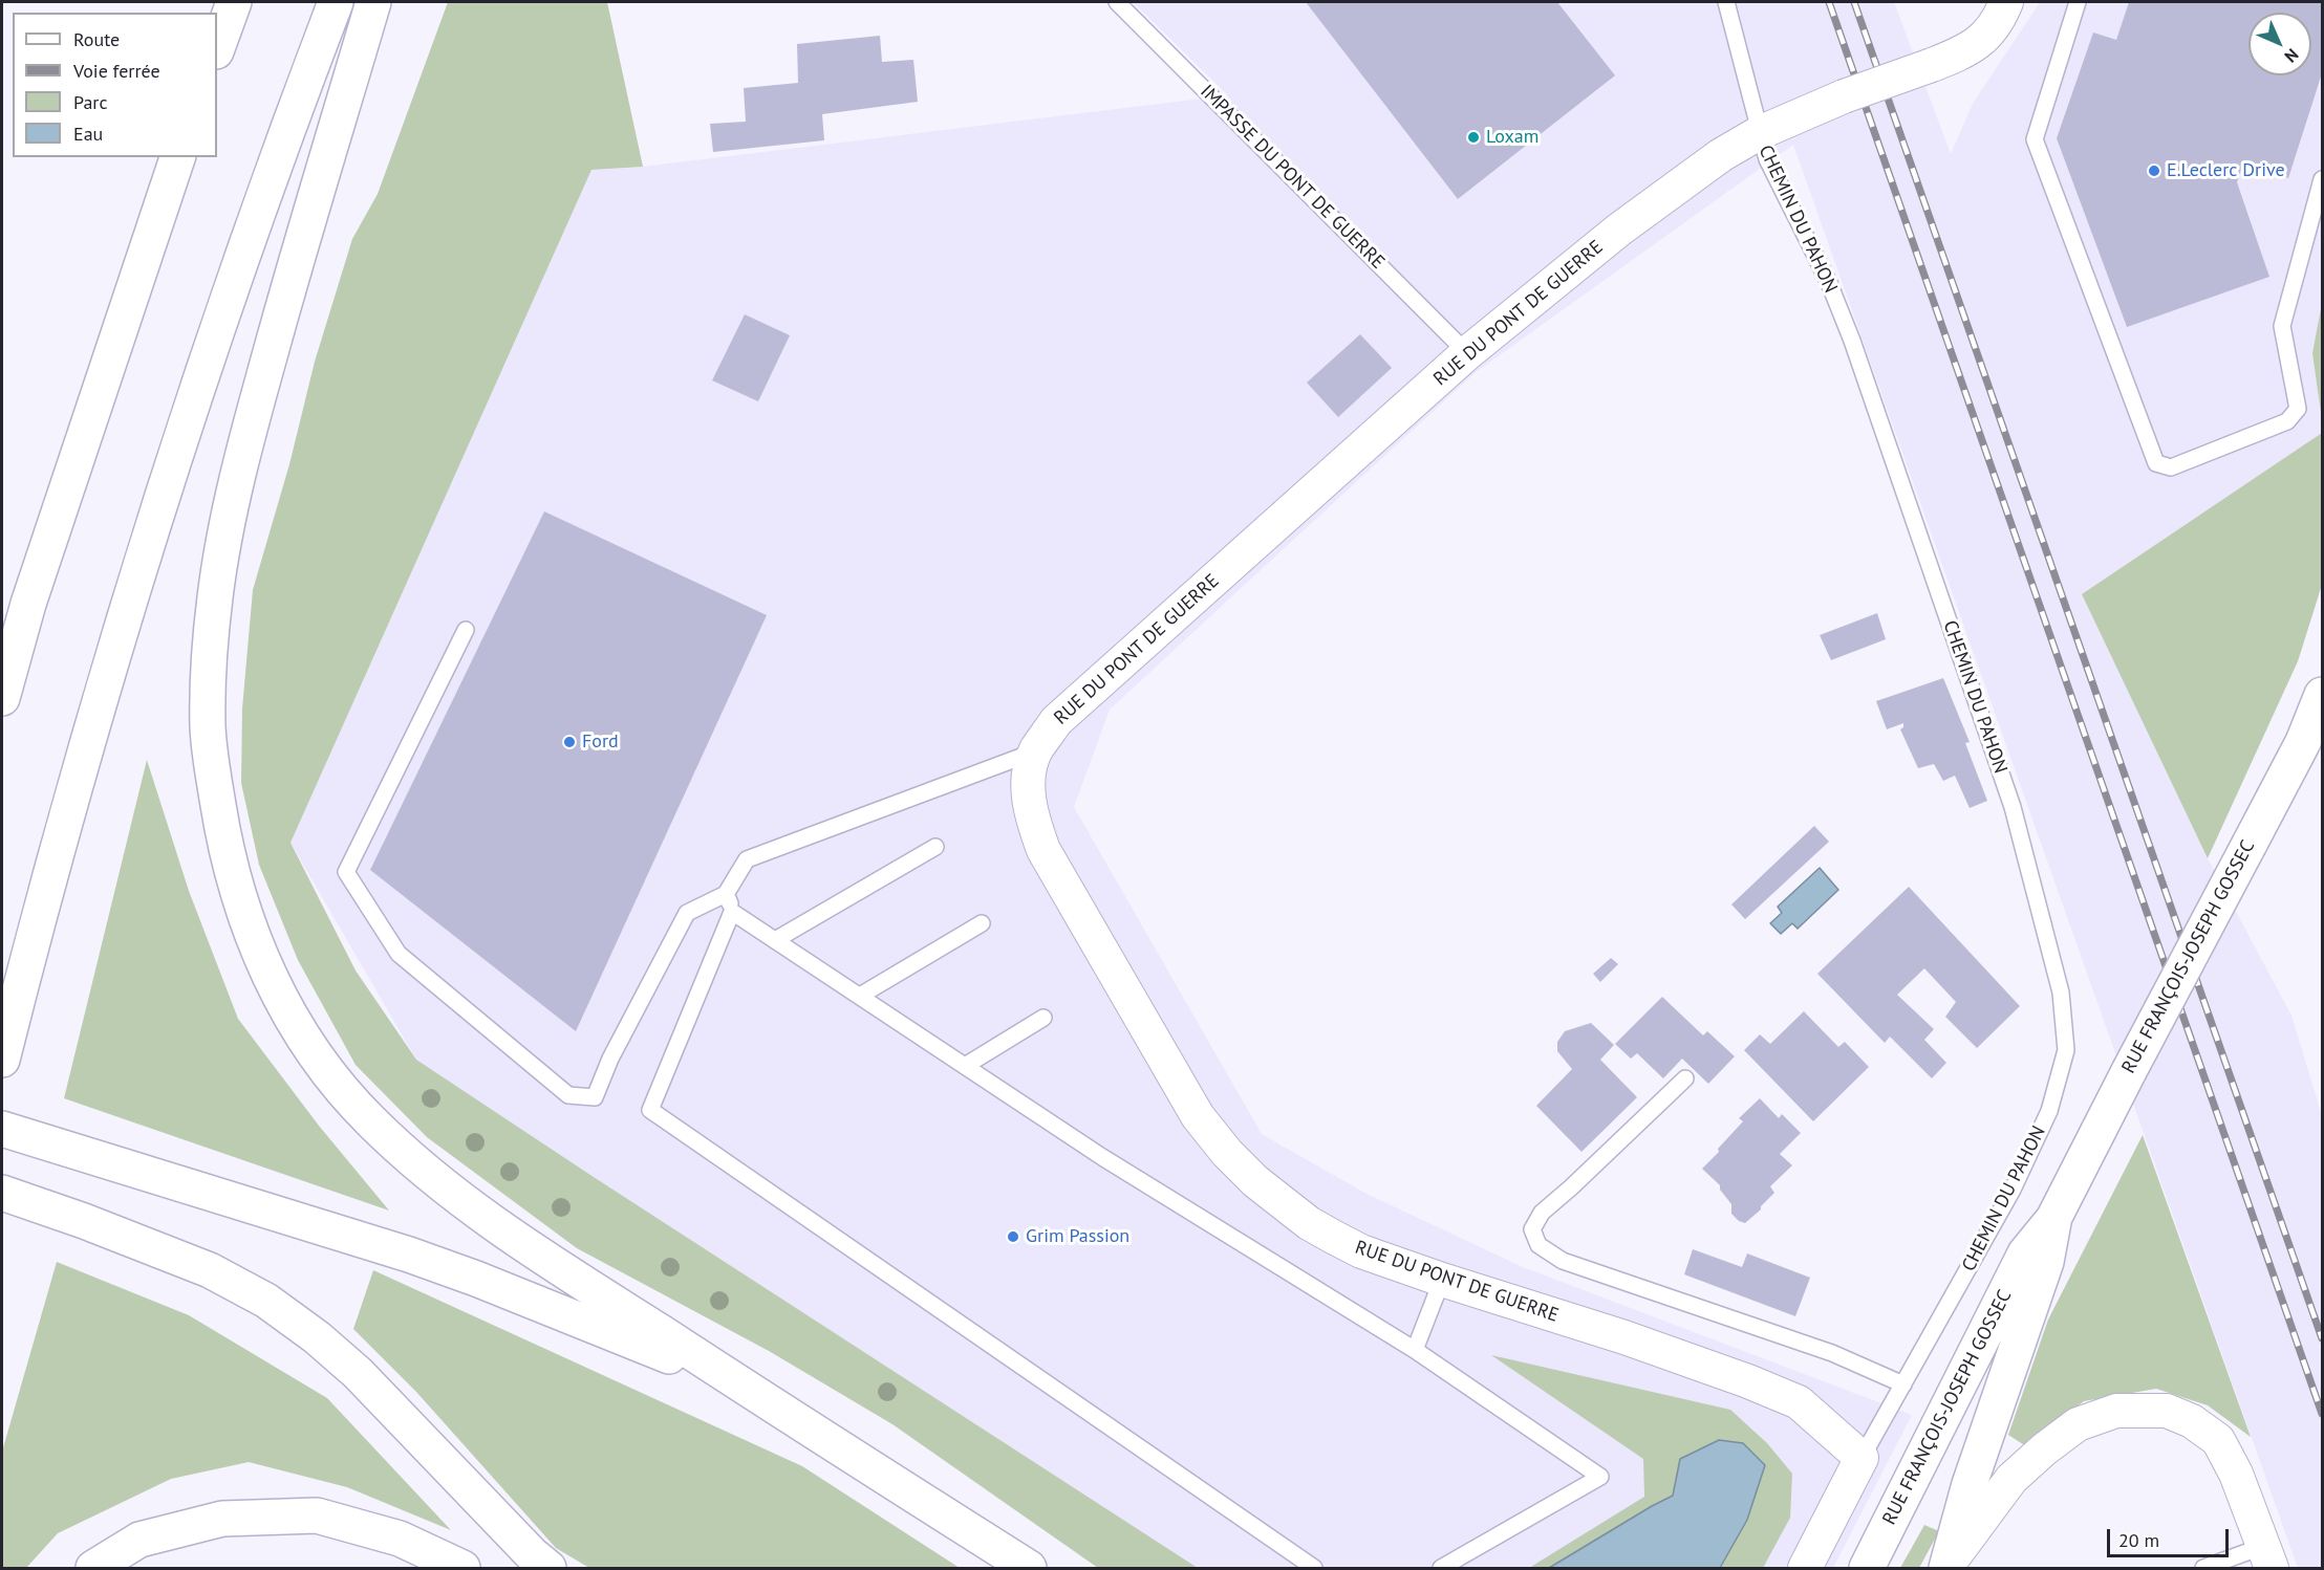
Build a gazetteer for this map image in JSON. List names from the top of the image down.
{
  "streets": {
    "main road": ["RUE FRANÇOIS-JOSEPH GOSSEC"],
    "street": ["RUE DU PONT DE GUERRE"],
    "lane": ["IMPASSE DU PONT DE GUERRE", "CHEMIN DU PAHON"]
  },
  "crossings": [
    ["IMPASSE DU PONT DE GUERRE", "RUE DU PONT DE GUERRE"],
    ["CHEMIN DU PAHON", "RUE DU PONT DE GUERRE"]
  ],
  "places": [
    "Loxam",
    "E.Leclerc Drive",
    "Ford",
    "Grim Passion"
  ],
  "legend": [
    "Route",
    "Voie ferrée",
    "Parc",
    "Eau"
  ],
  "scale_bar": "20 m",
  "north": "bottom right"
}
